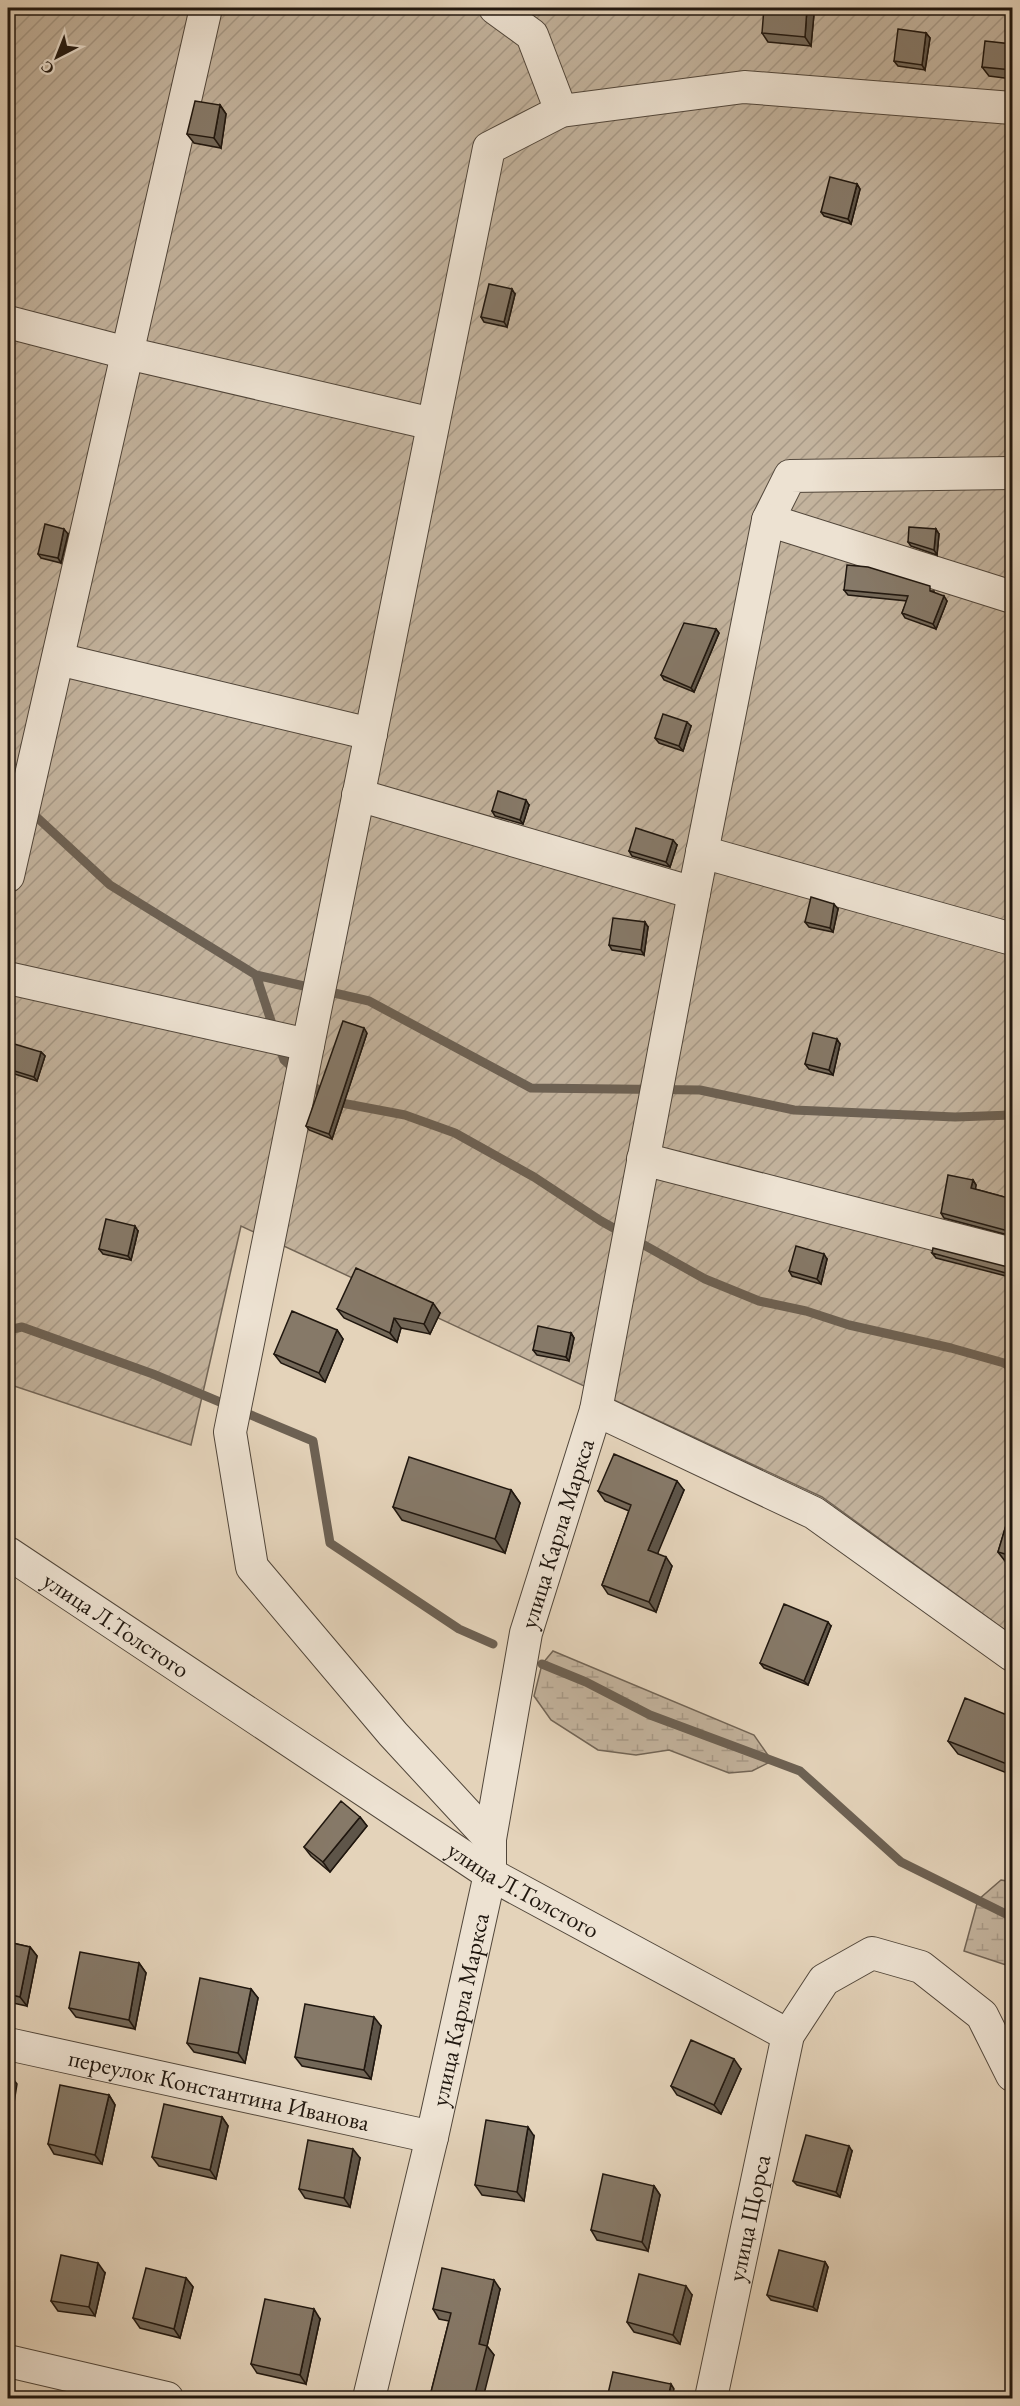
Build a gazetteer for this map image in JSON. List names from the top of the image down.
{
  "streets": {
    "street": [
      "улица Карла Маркса",
      "улица Л.Толстого",
      "переулок Константина Иванова",
      "улица Щорса"
    ]
  },
  "crossings": [
    ["улица Карла Маркса", "улица Л.Толстого"],
    ["улица Карла Маркса", "переулок Константина Иванова"],
    ["улица Л.Толстого", "улица Щорса"]
  ],
  "north": "bottom left"
}
